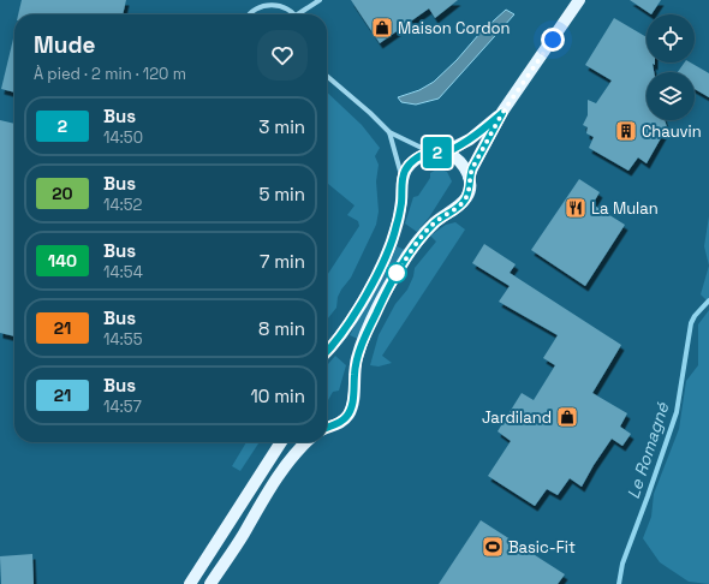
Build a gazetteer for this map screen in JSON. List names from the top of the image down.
{
  "water": ["Le Romagné"],
  "places": {
    "shop": ["Maison Cordon", "Jardiland"],
    "building": ["Chauvin"],
    "restaurant": ["La Mulan"],
    "sports": ["Basic-Fit"]
  },
  "lines": ["bus line 2"],
  "page": {
    "on_map": "2",
    "heading": ["Mude", "À pied · 2 min · 120 m"],
    "list": [
      {
        "mark": "2",
        "name": "Bus",
        "note": "14:50",
        "value": "3 min"
      },
      {
        "mark": "20",
        "name": "Bus",
        "note": "14:52",
        "value": "5 min"
      },
      {
        "mark": "140",
        "name": "Bus",
        "note": "14:54",
        "value": "7 min"
      },
      {
        "mark": "21",
        "name": "Bus",
        "note": "14:55",
        "value": "8 min"
      },
      {
        "mark": "21",
        "name": "Bus",
        "note": "14:57",
        "value": "10 min"
      }
    ]
  }
}
